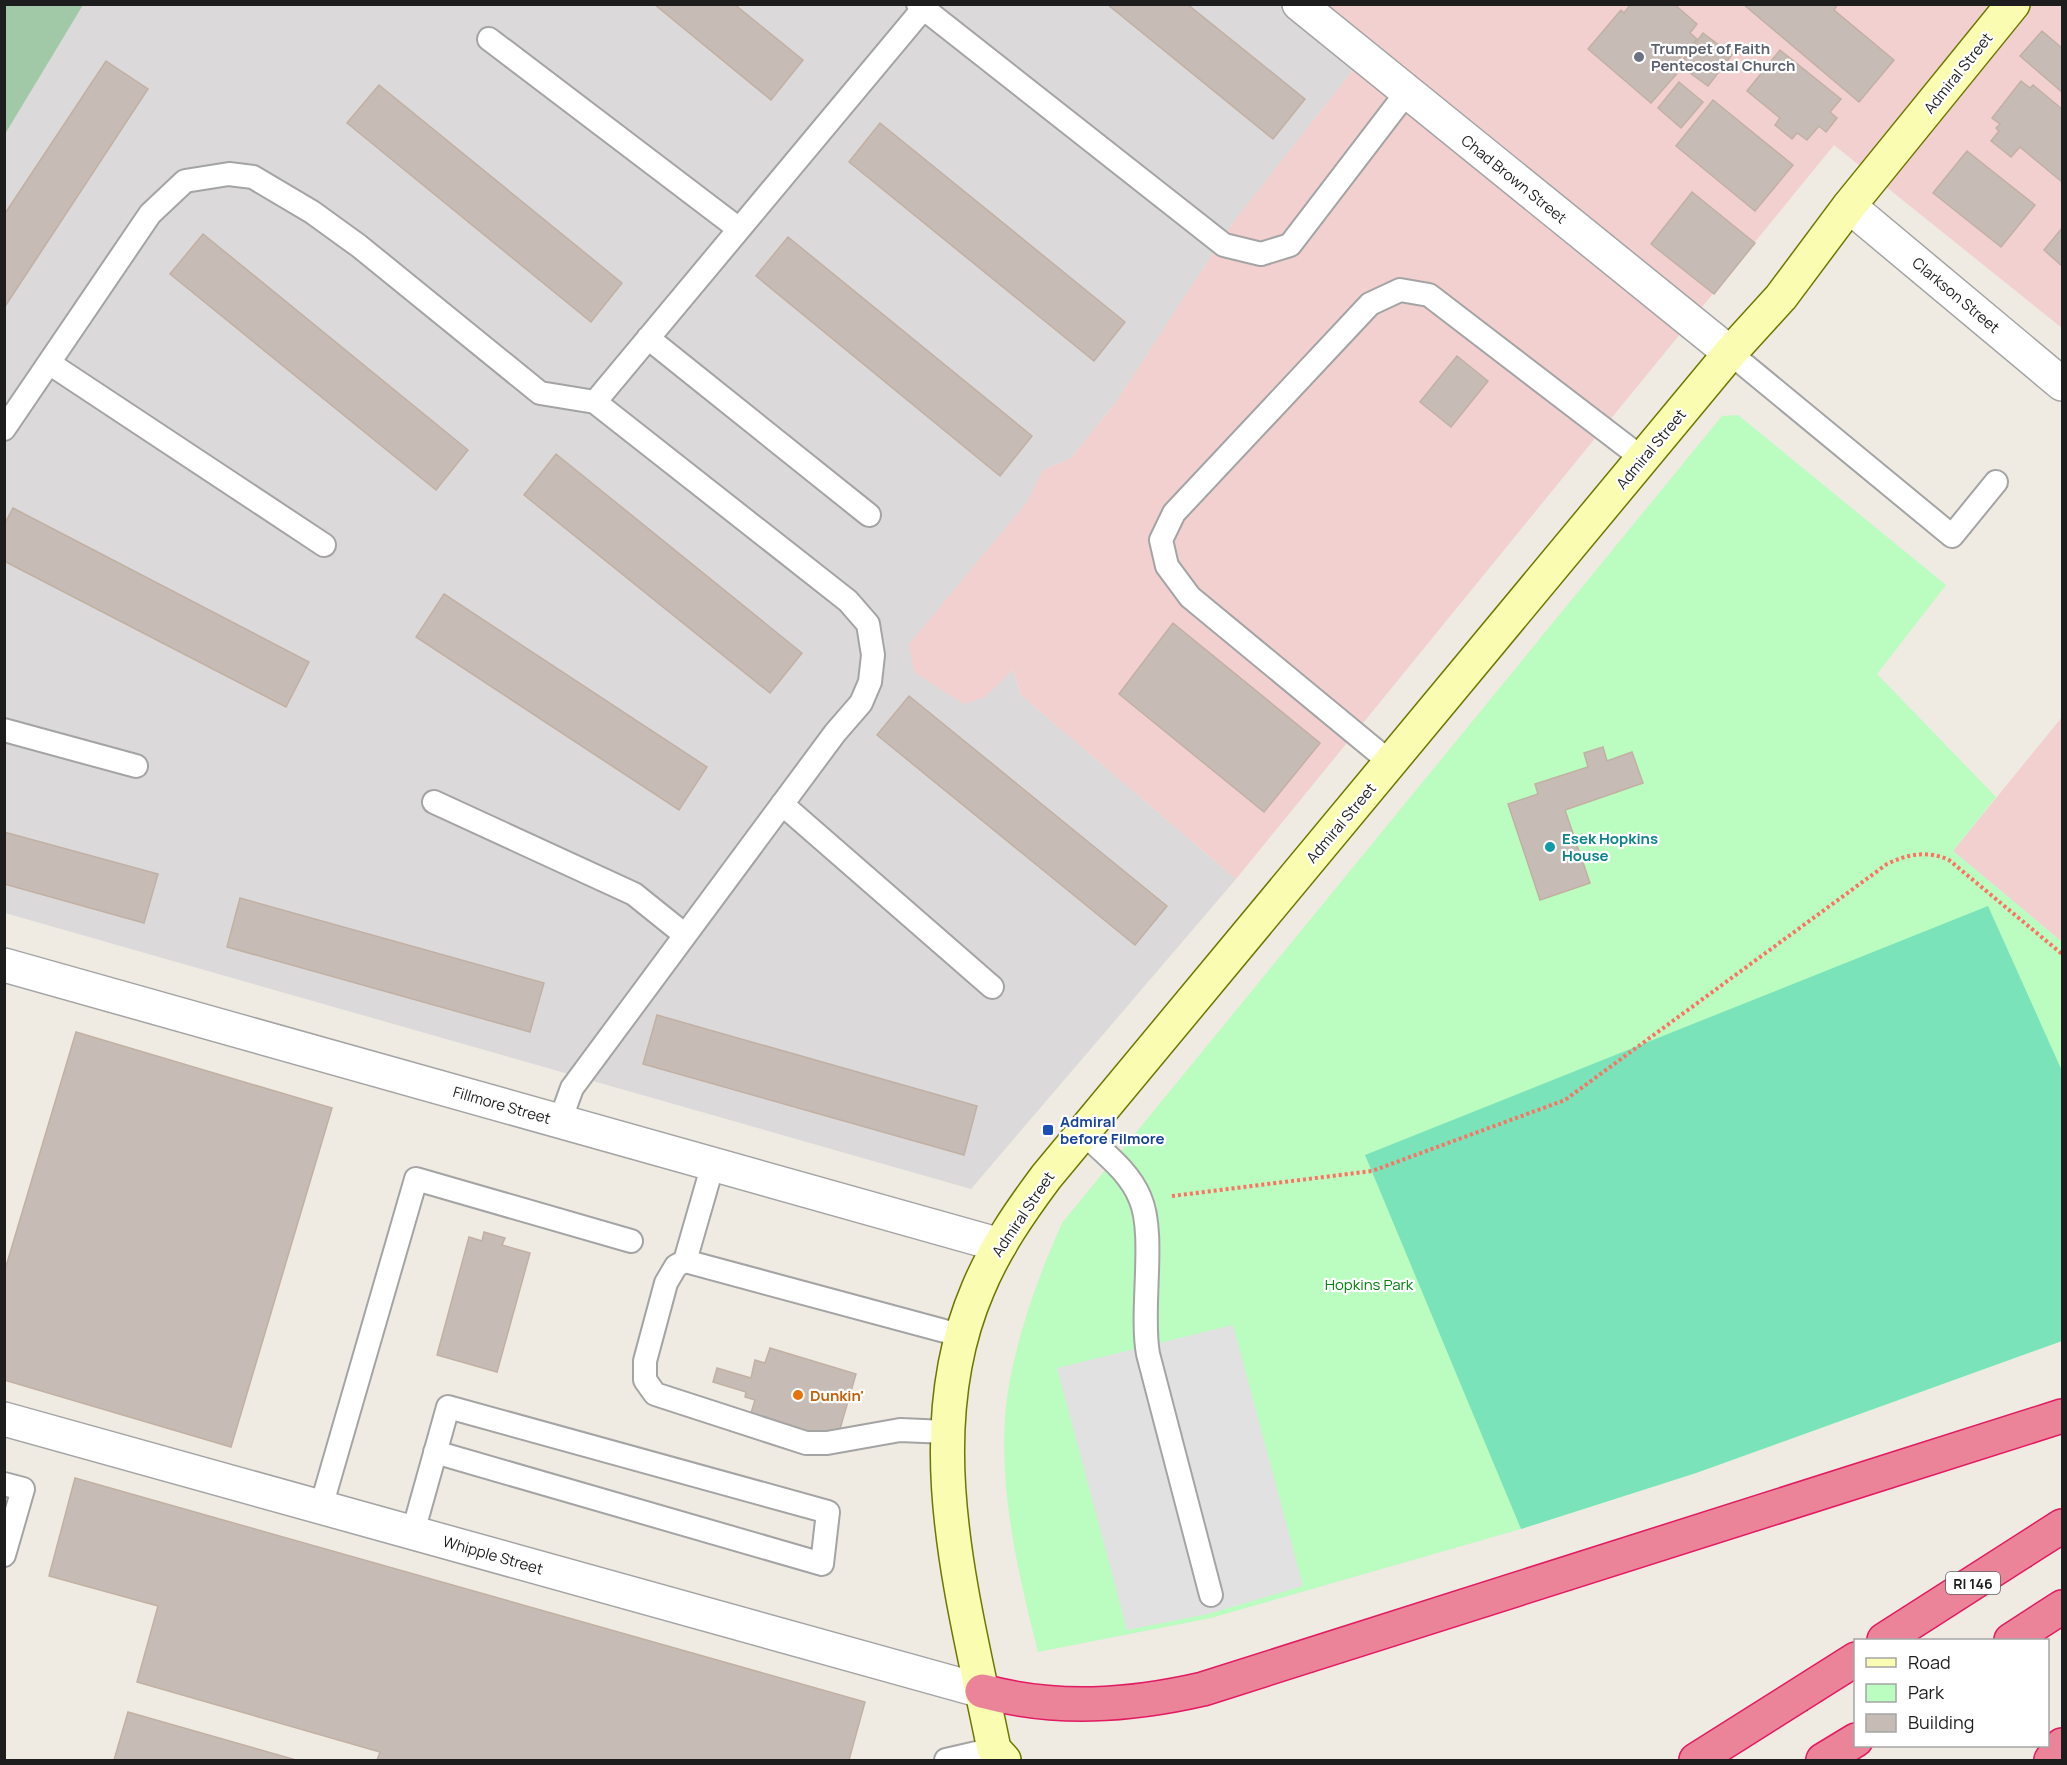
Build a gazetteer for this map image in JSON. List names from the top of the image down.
{
  "streets": {
    "highway": ["RI 146"],
    "main road": ["Admiral Street"],
    "street": [
      "Chad Brown Street",
      "Clarkson Street",
      "Fillmore Street",
      "Whipple Street"
    ]
  },
  "crossings": [
    ["Admiral Street", "Chad Brown Street"],
    ["Admiral Street", "Clarkson Street"],
    ["Admiral Street", "Fillmore Street"],
    ["Admiral Street", "Whipple Street"]
  ],
  "parks": ["Hopkins Park"],
  "places": {
    "other": ["Trumpet of Faith Pentecostal Church", "Esek Hopkins House", "Dunkin'"],
    "transit": ["Admiral before Filmore"]
  },
  "legend": ["Road", "Park", "Building"]
}
